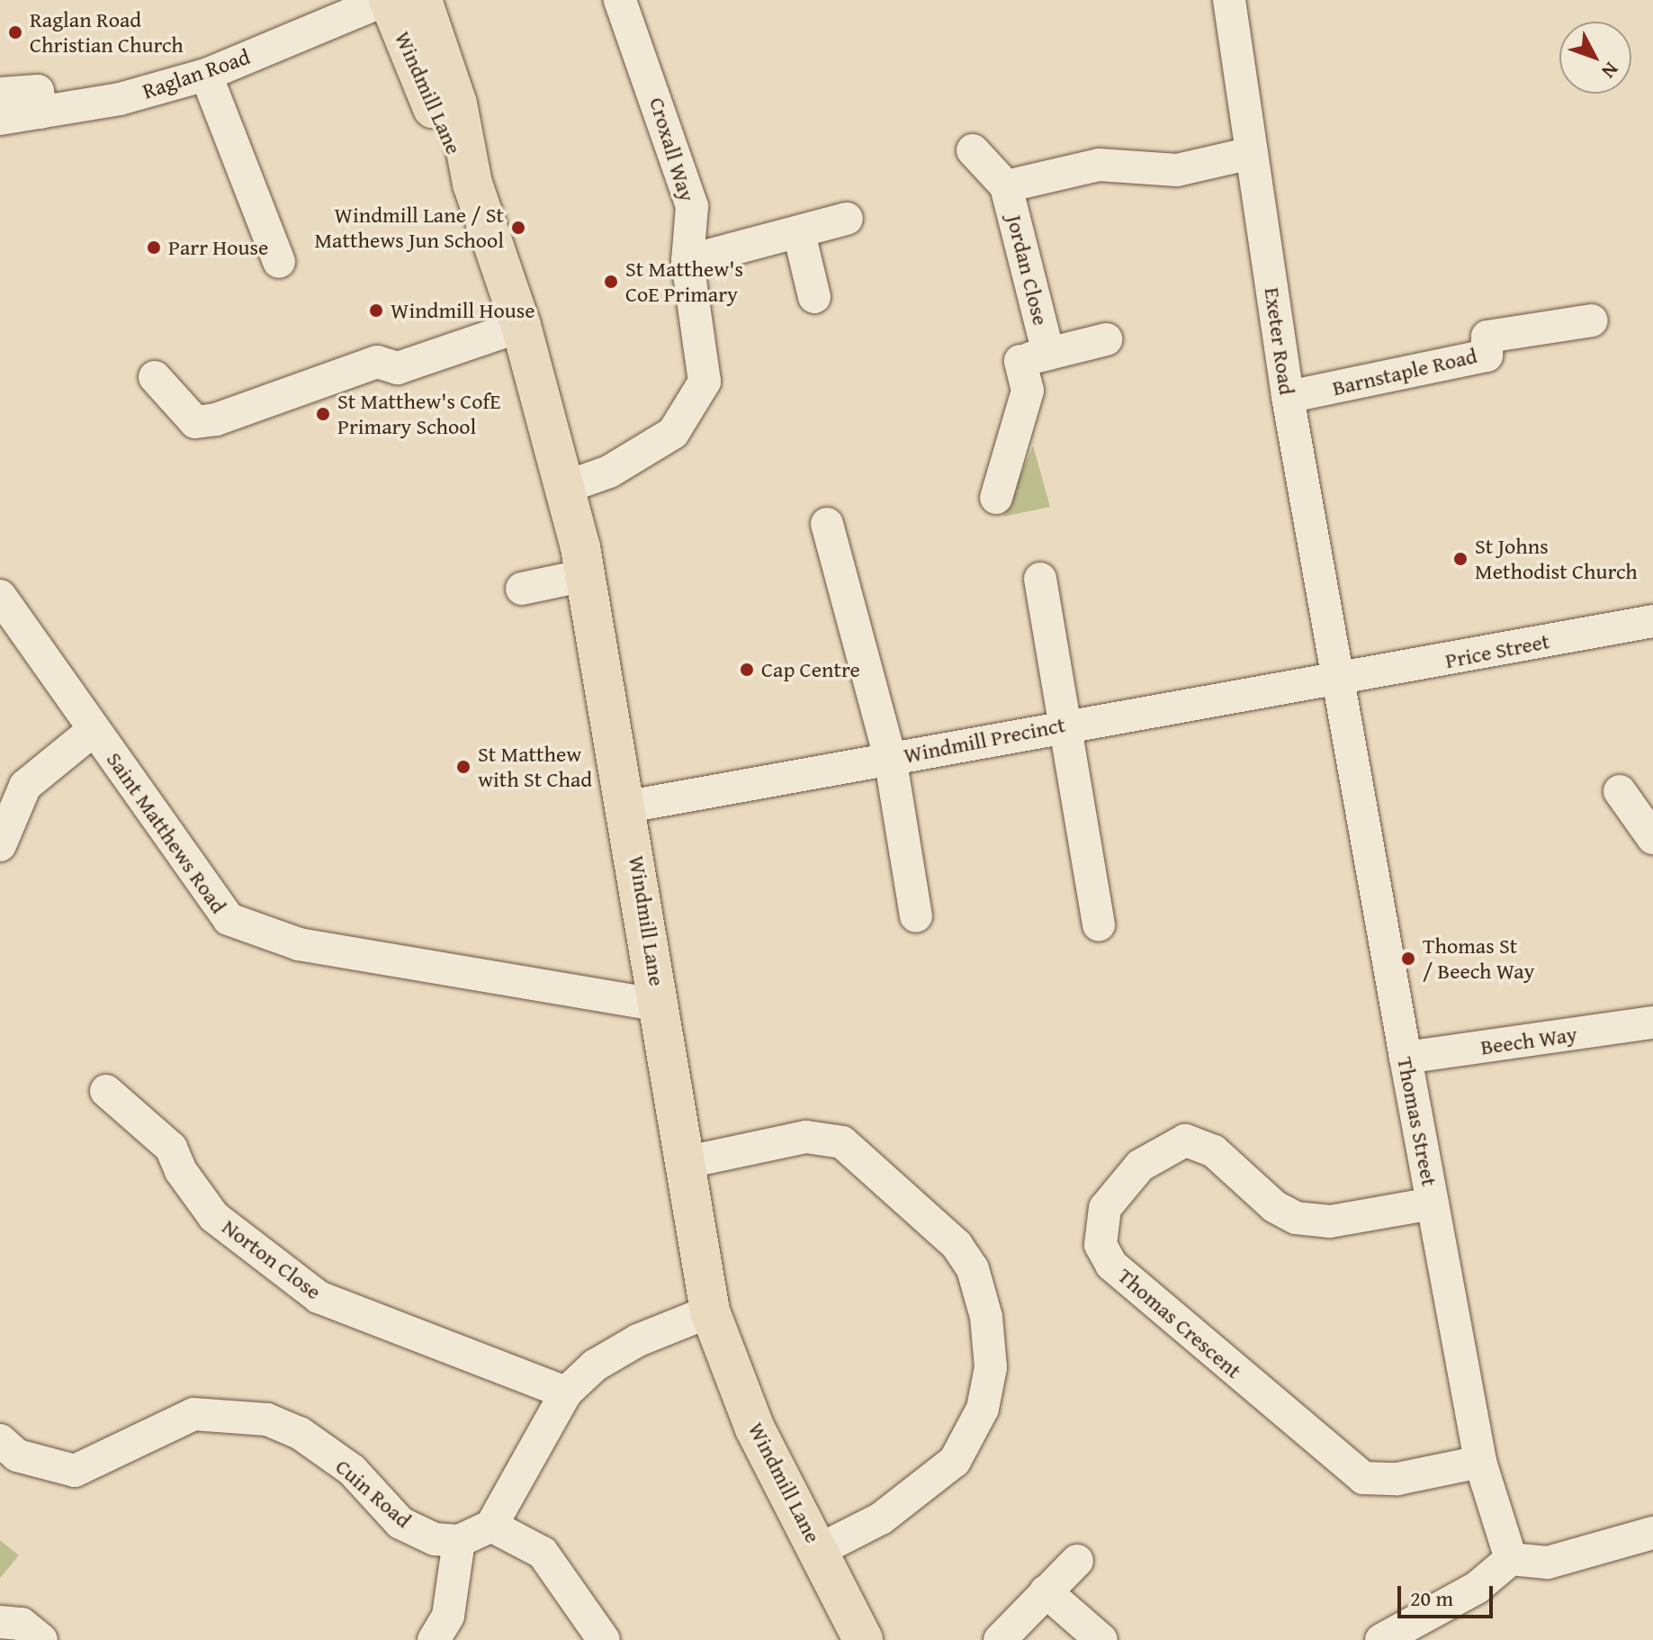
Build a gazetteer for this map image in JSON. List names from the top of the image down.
{
  "streets": {
    "main road": ["Windmill Lane"],
    "street": [
      "Raglan Road",
      "Croxall Way",
      "Jordan Close",
      "Exeter Road",
      "Barnstaple Road",
      "Price Street",
      "Windmill Precinct",
      "Saint Matthews Road",
      "Beech Way",
      "Thomas Street",
      "Norton Close",
      "Thomas Crescent",
      "Cuin Road"
    ]
  },
  "crossings": [
    ["Raglan Road", "Windmill Lane"],
    ["Windmill Lane", "Croxall Way"],
    ["Windmill Lane", "Windmill Precinct"],
    ["Windmill Lane", "Saint Matthews Road"],
    ["Jordan Close", "Exeter Road"],
    ["Exeter Road", "Barnstaple Road"],
    ["Exeter Road", "Price Street"],
    ["Exeter Road", "Windmill Precinct"],
    ["Exeter Road", "Thomas Street"],
    ["Price Street", "Windmill Precinct"],
    ["Price Street", "Thomas Street"],
    ["Windmill Precinct", "Thomas Street"],
    ["Beech Way", "Thomas Street"],
    ["Thomas Street", "Thomas Crescent"]
  ],
  "places": [
    "Raglan Road Christian Church",
    "Windmill Lane / St Matthews Jun School",
    "Parr House",
    "St Matthew's CoE Primary",
    "Windmill House",
    "St Matthew's CofE Primary School",
    "St Johns Methodist Church",
    "Cap Centre",
    "St Matthew with St Chad",
    "Thomas St / Beech Way"
  ],
  "scale_bar": "20 m",
  "north": "bottom right"
}
